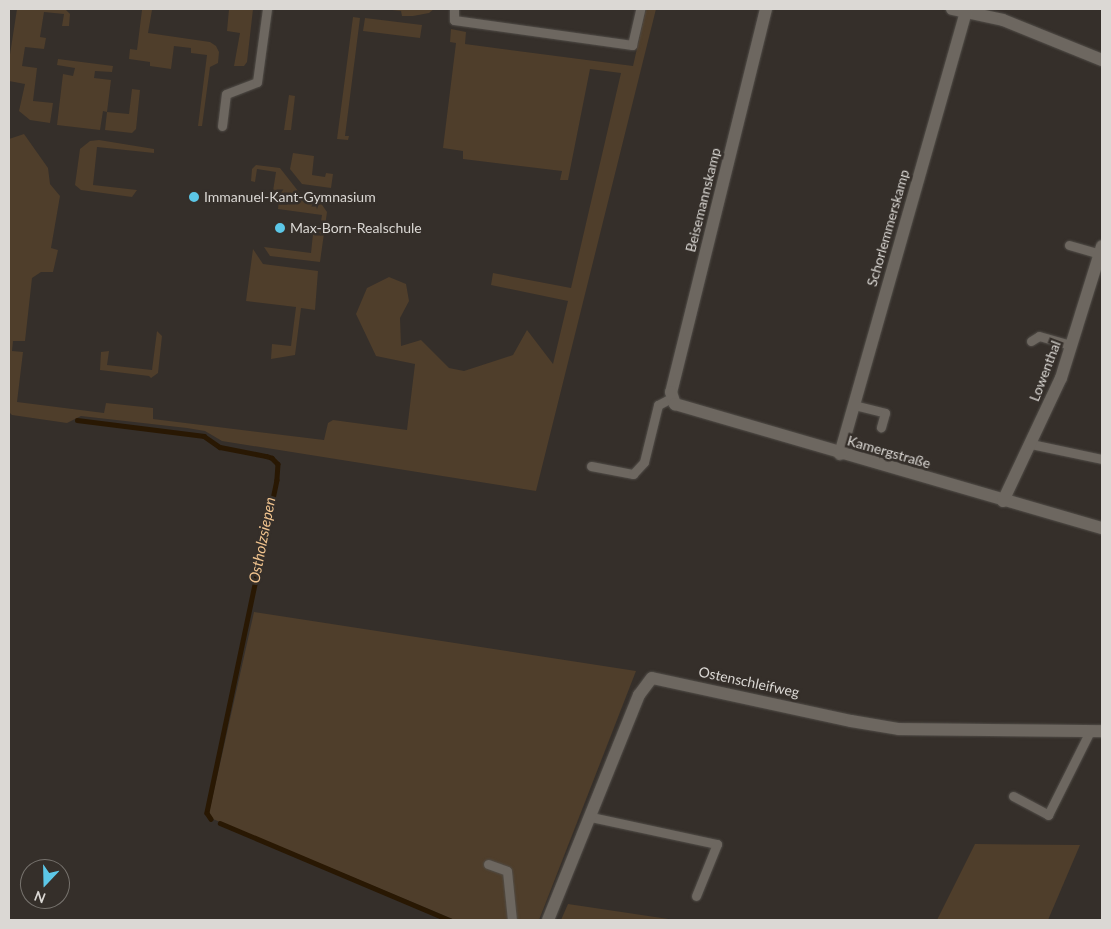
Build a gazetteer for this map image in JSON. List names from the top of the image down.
{
  "streets": {
    "street": [
      "Beisemannskamp",
      "Schorlemmerskamp",
      "Lowenthal",
      "Kamergstraße",
      "Ostenschleifweg"
    ]
  },
  "crossings": [
    ["Beisemannskamp", "Kamergstraße"],
    ["Schorlemmerskamp", "Kamergstraße"],
    ["Lowenthal", "Kamergstraße"]
  ],
  "water": ["Ostholzsiepen"],
  "places": ["Immanuel-Kant-Gymnasium", "Max-Born-Realschule"],
  "north": "bottom"
}
